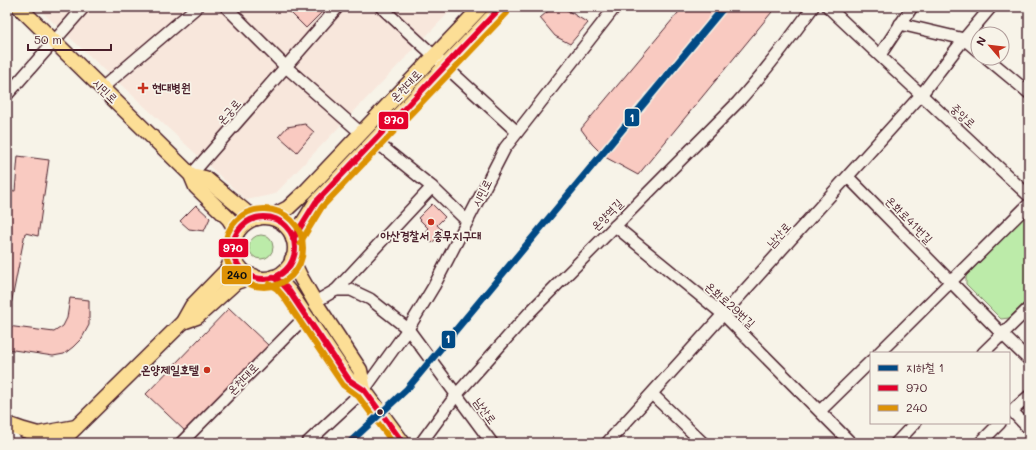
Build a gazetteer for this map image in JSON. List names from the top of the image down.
{
  "streets": {
    "main road": ["온천대로", "시민로"],
    "street": [
      "온궁로",
      "중앙로",
      "온양역길",
      "온화로41번길",
      "남산로",
      "온화로29번길"
    ]
  },
  "crossings": [
    ["온천대로", "시민로"],
    ["시민로", "온궁로"],
    ["시민로", "남산로"],
    ["중앙로", "남산로"],
    ["온양역길", "남산로"],
    ["온양역길", "온화로29번길"],
    ["온화로41번길", "남산로"],
    ["남산로", "온화로29번길"]
  ],
  "places": {
    "health": ["현대병원"],
    "other": ["아산경찰서 충무지구대", "온양제일호텔"]
  },
  "lines": ["metro line 1", "transit line 970", "transit line 240"],
  "legend": ["지하철 1", "970", "240"],
  "scale_bar": "50 m",
  "north": "top left"
}
